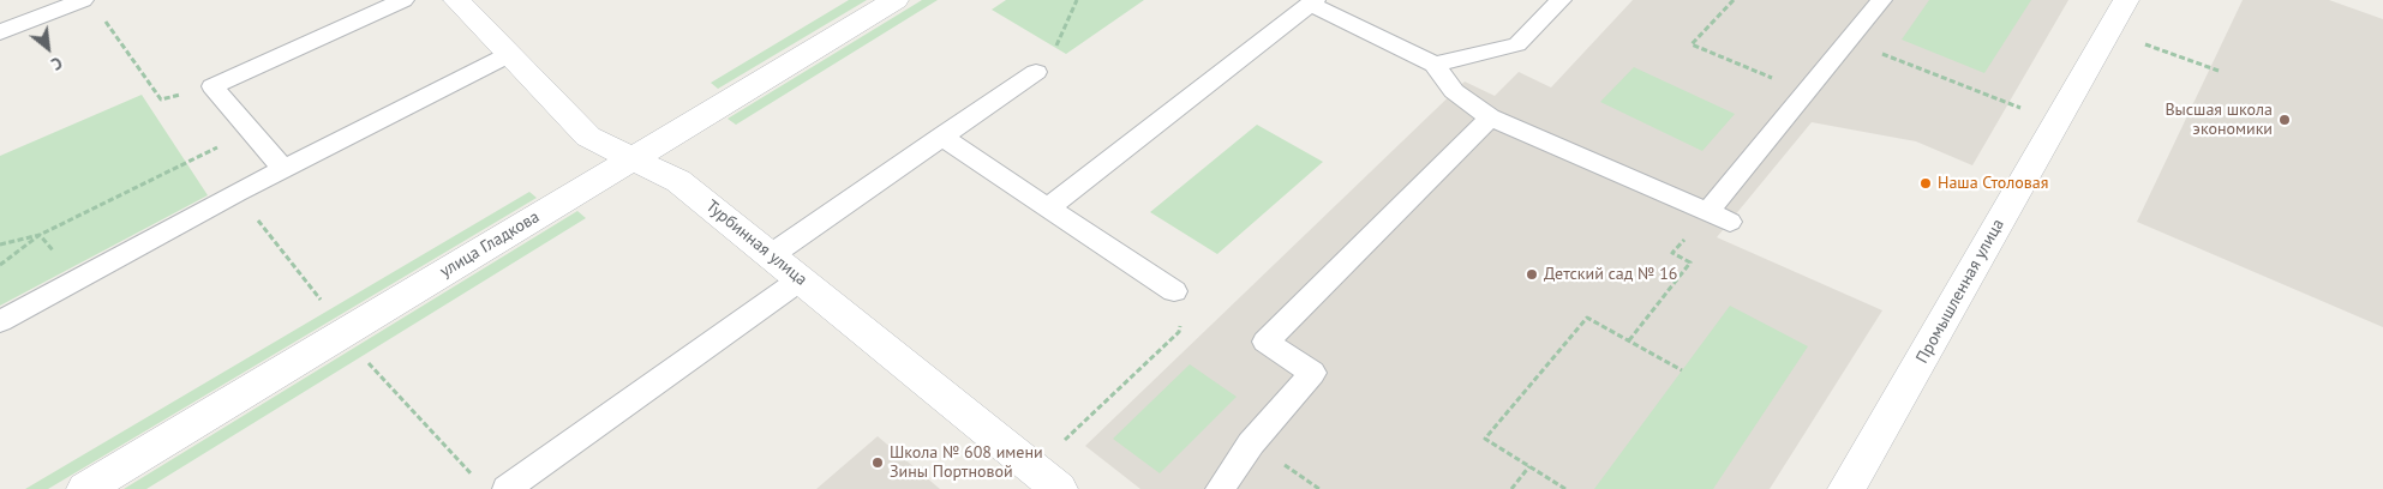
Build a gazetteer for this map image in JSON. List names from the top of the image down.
{
  "streets": {
    "street": ["Турбинная улица", "улица Гладкова", "Промышленная улица"]
  },
  "crossings": [
    ["Турбинная улица", "улица Гладкова"]
  ],
  "places": [
    "Высшая школа экономики",
    "Наша Столовая",
    "Детский сад № 16",
    "Школа № 608 имени Зины Портновой"
  ],
  "north": "bottom right"
}
